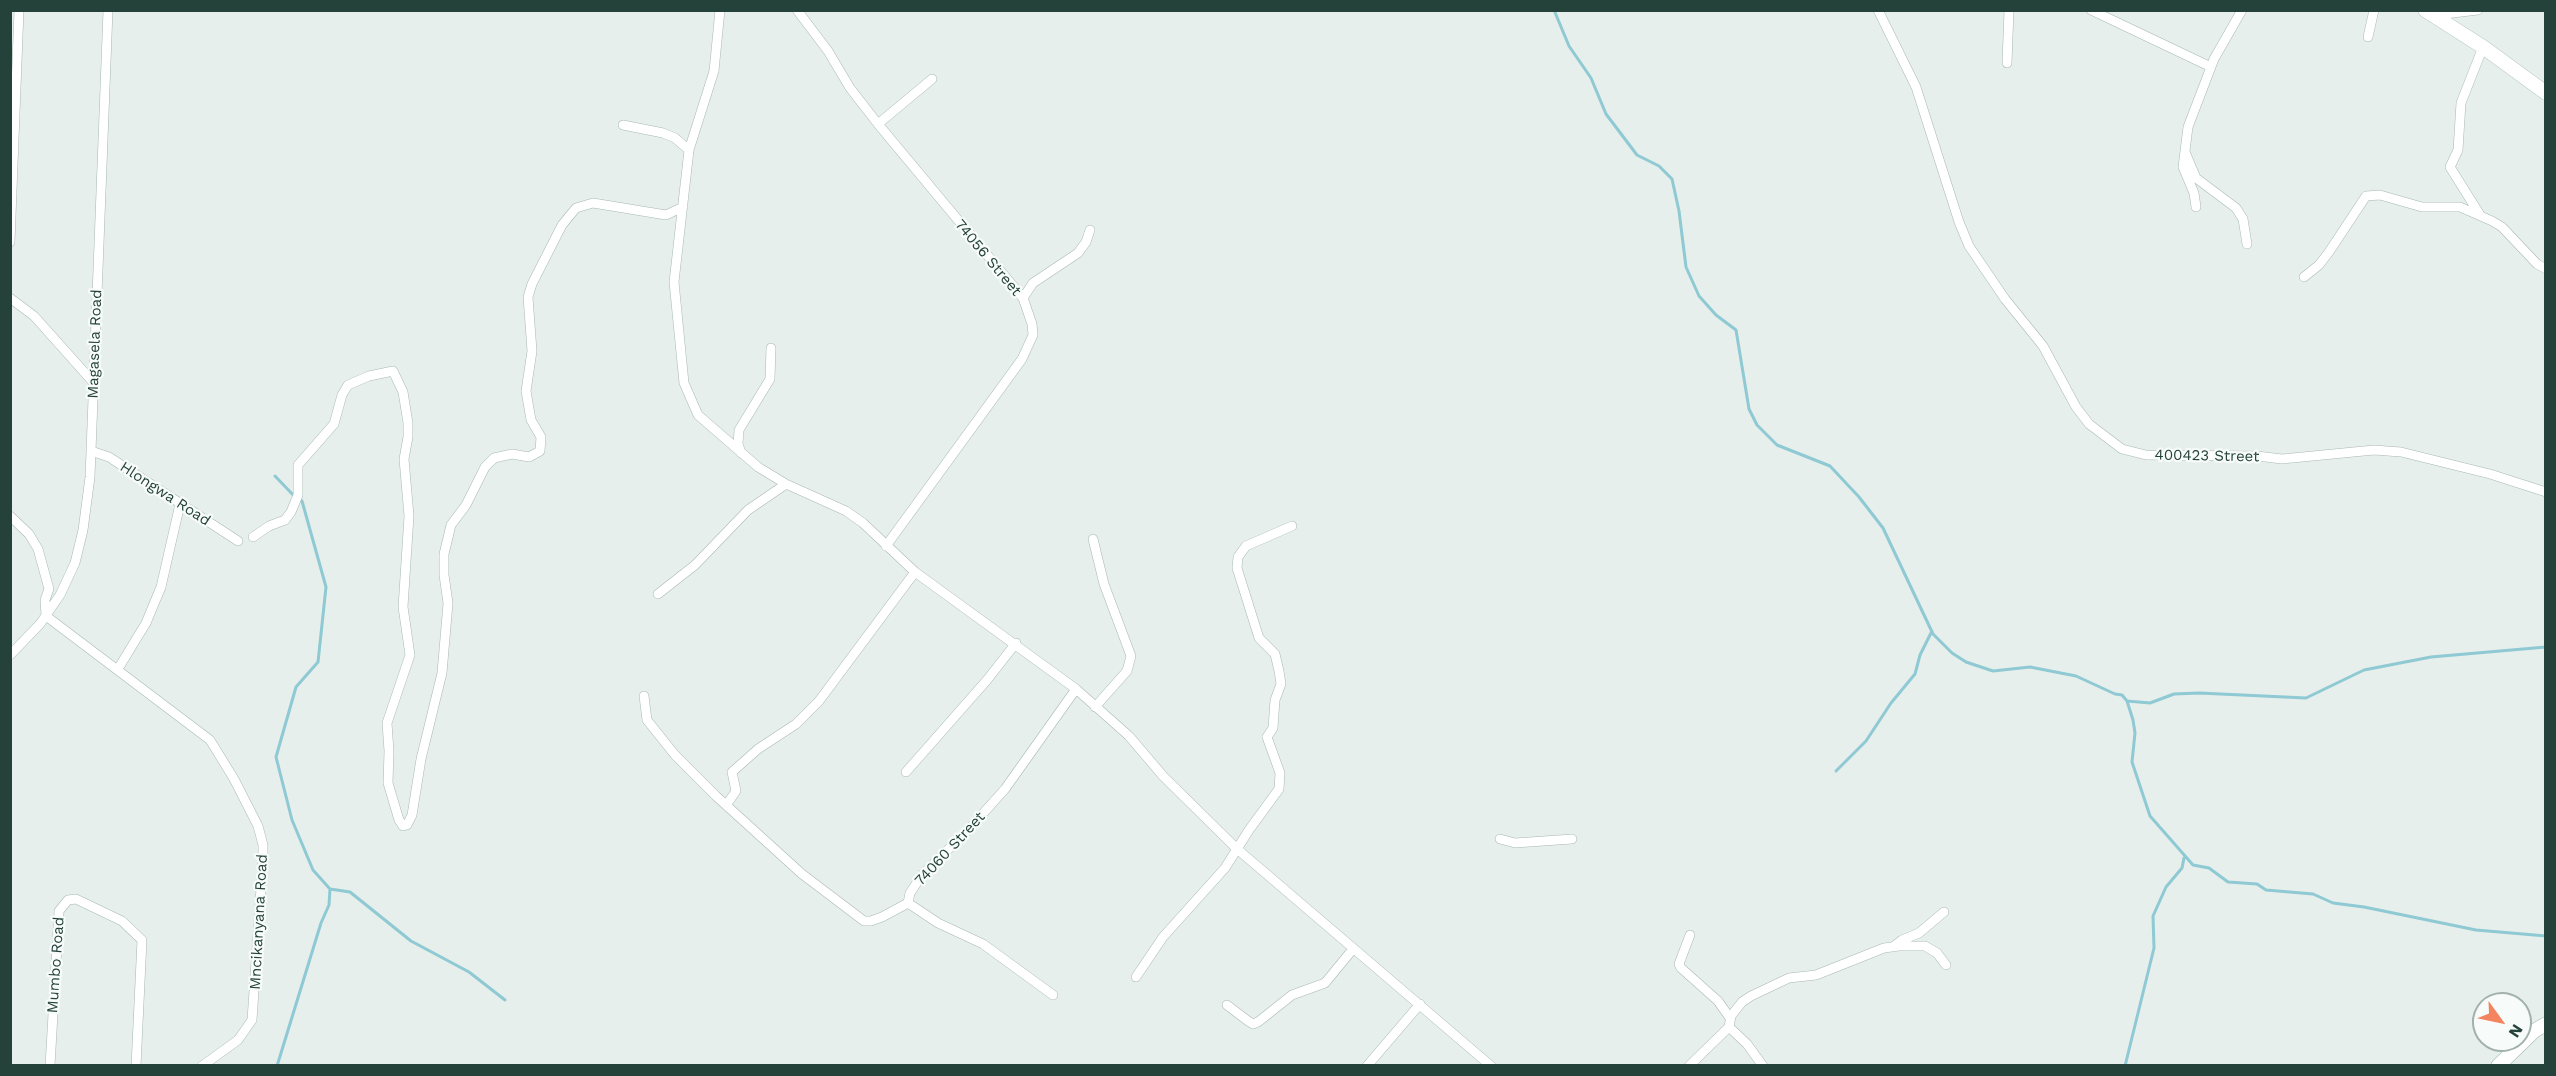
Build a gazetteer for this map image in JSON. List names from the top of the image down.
{
  "streets": {
    "street": [
      "74056 Street",
      "Magasela Road",
      "400423 Street",
      "Hlongwa Road",
      "74060 Street",
      "Mncikanyana Road",
      "Mumbo Road"
    ]
  },
  "crossings": [
    ["Magasela Road", "Hlongwa Road"],
    ["Magasela Road", "Mncikanyana Road"]
  ],
  "north": "bottom right"
}
